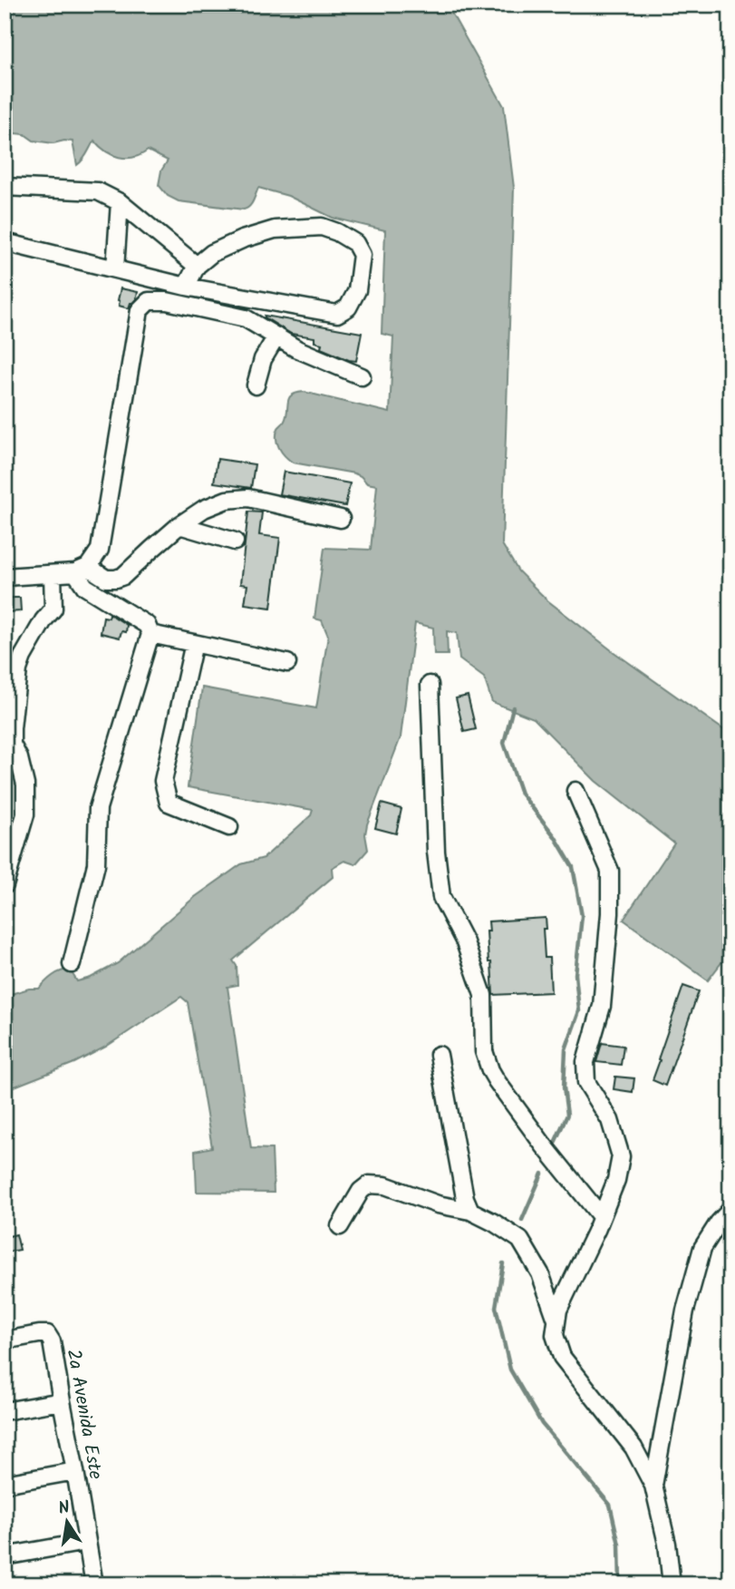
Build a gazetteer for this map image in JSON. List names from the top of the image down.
{
  "streets": {
    "street": ["2a Avenida Este"]
  },
  "north": "top"
}
